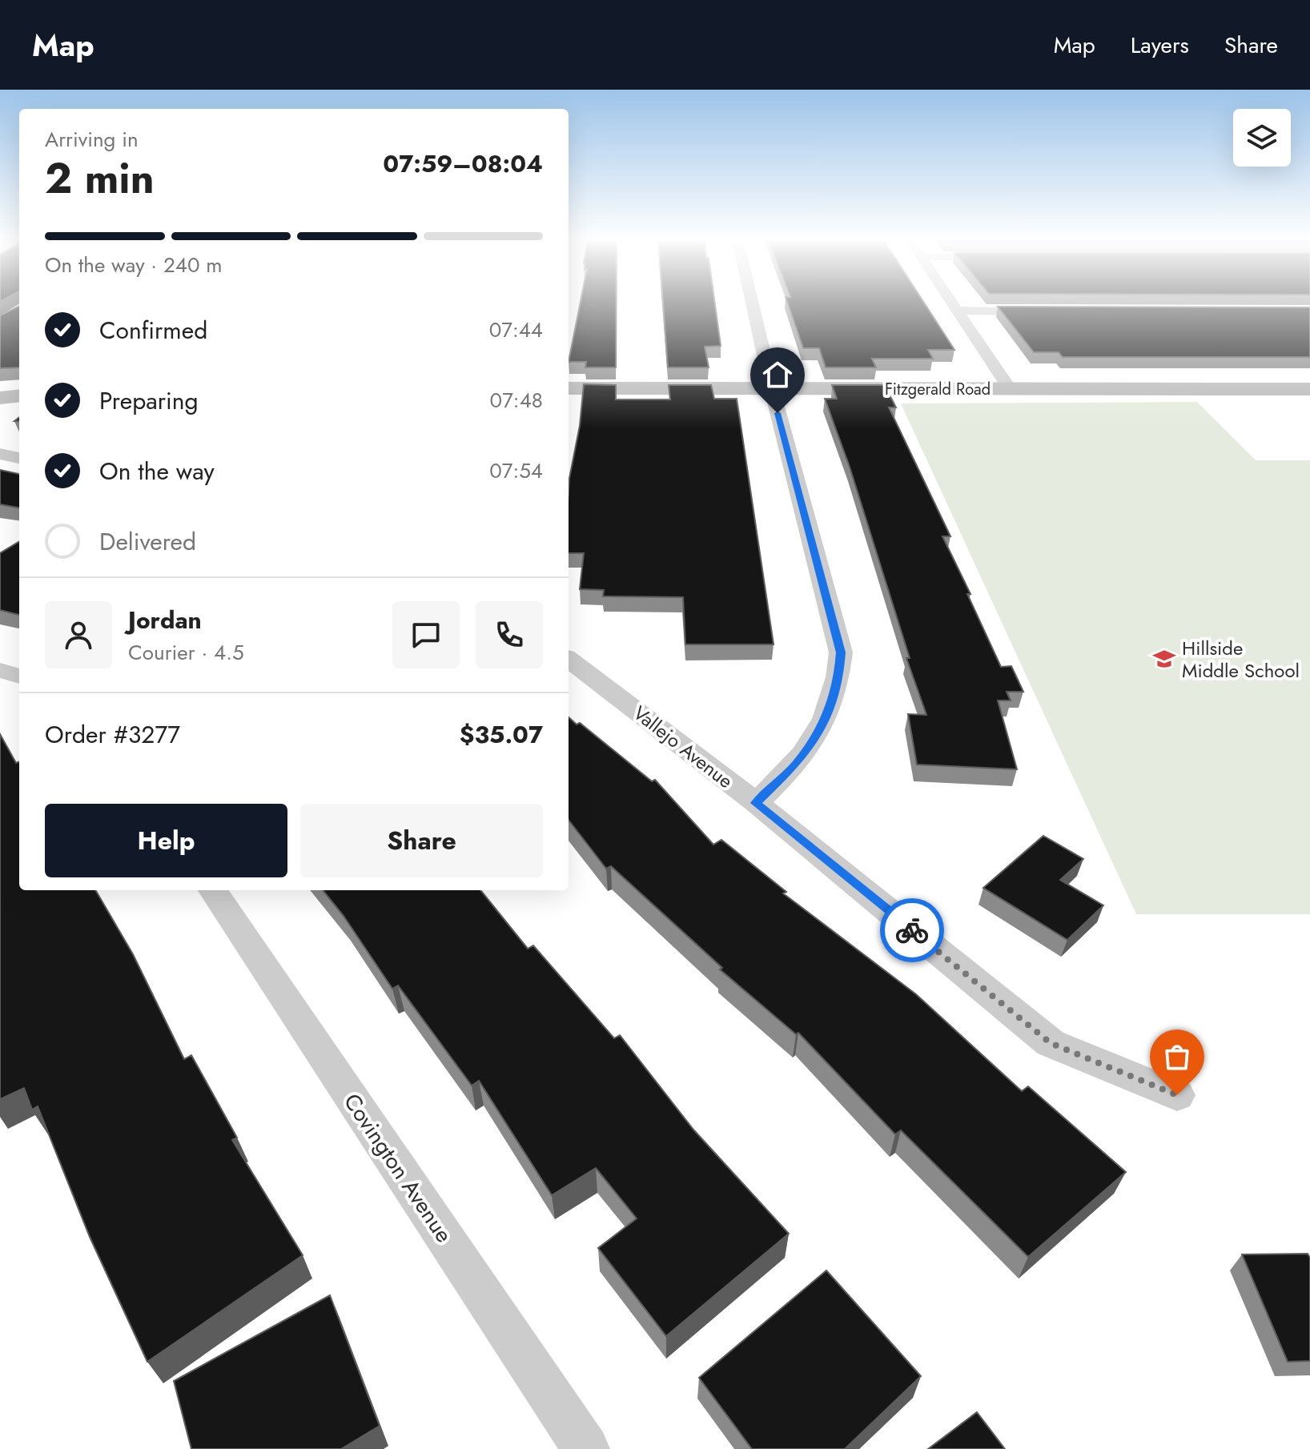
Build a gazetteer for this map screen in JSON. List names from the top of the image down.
{
  "streets": {
    "main road": ["Fitzgerald Road"],
    "street": ["Vallejo Avenue", "Covington Avenue"]
  },
  "places": {
    "school or university": ["Hillside Middle School"]
  },
  "page": {
    "header": "Map",
    "nav": ["Map", "Layers", "Share"],
    "heading": ["2 min", "Arriving in", "07:59–08:04"],
    "panel": [
      "Jordan",
      "Courier · 4.5",
      "Order #3277",
      "$35.07"
    ],
    "bar": "On the way · 240 m",
    "list": [
      ["Confirmed", "07:44"],
      ["Preparing", "07:48"],
      ["On the way", "07:54"],
      "Delivered"
    ],
    "buttons": ["Help", "Share"]
  }
}
